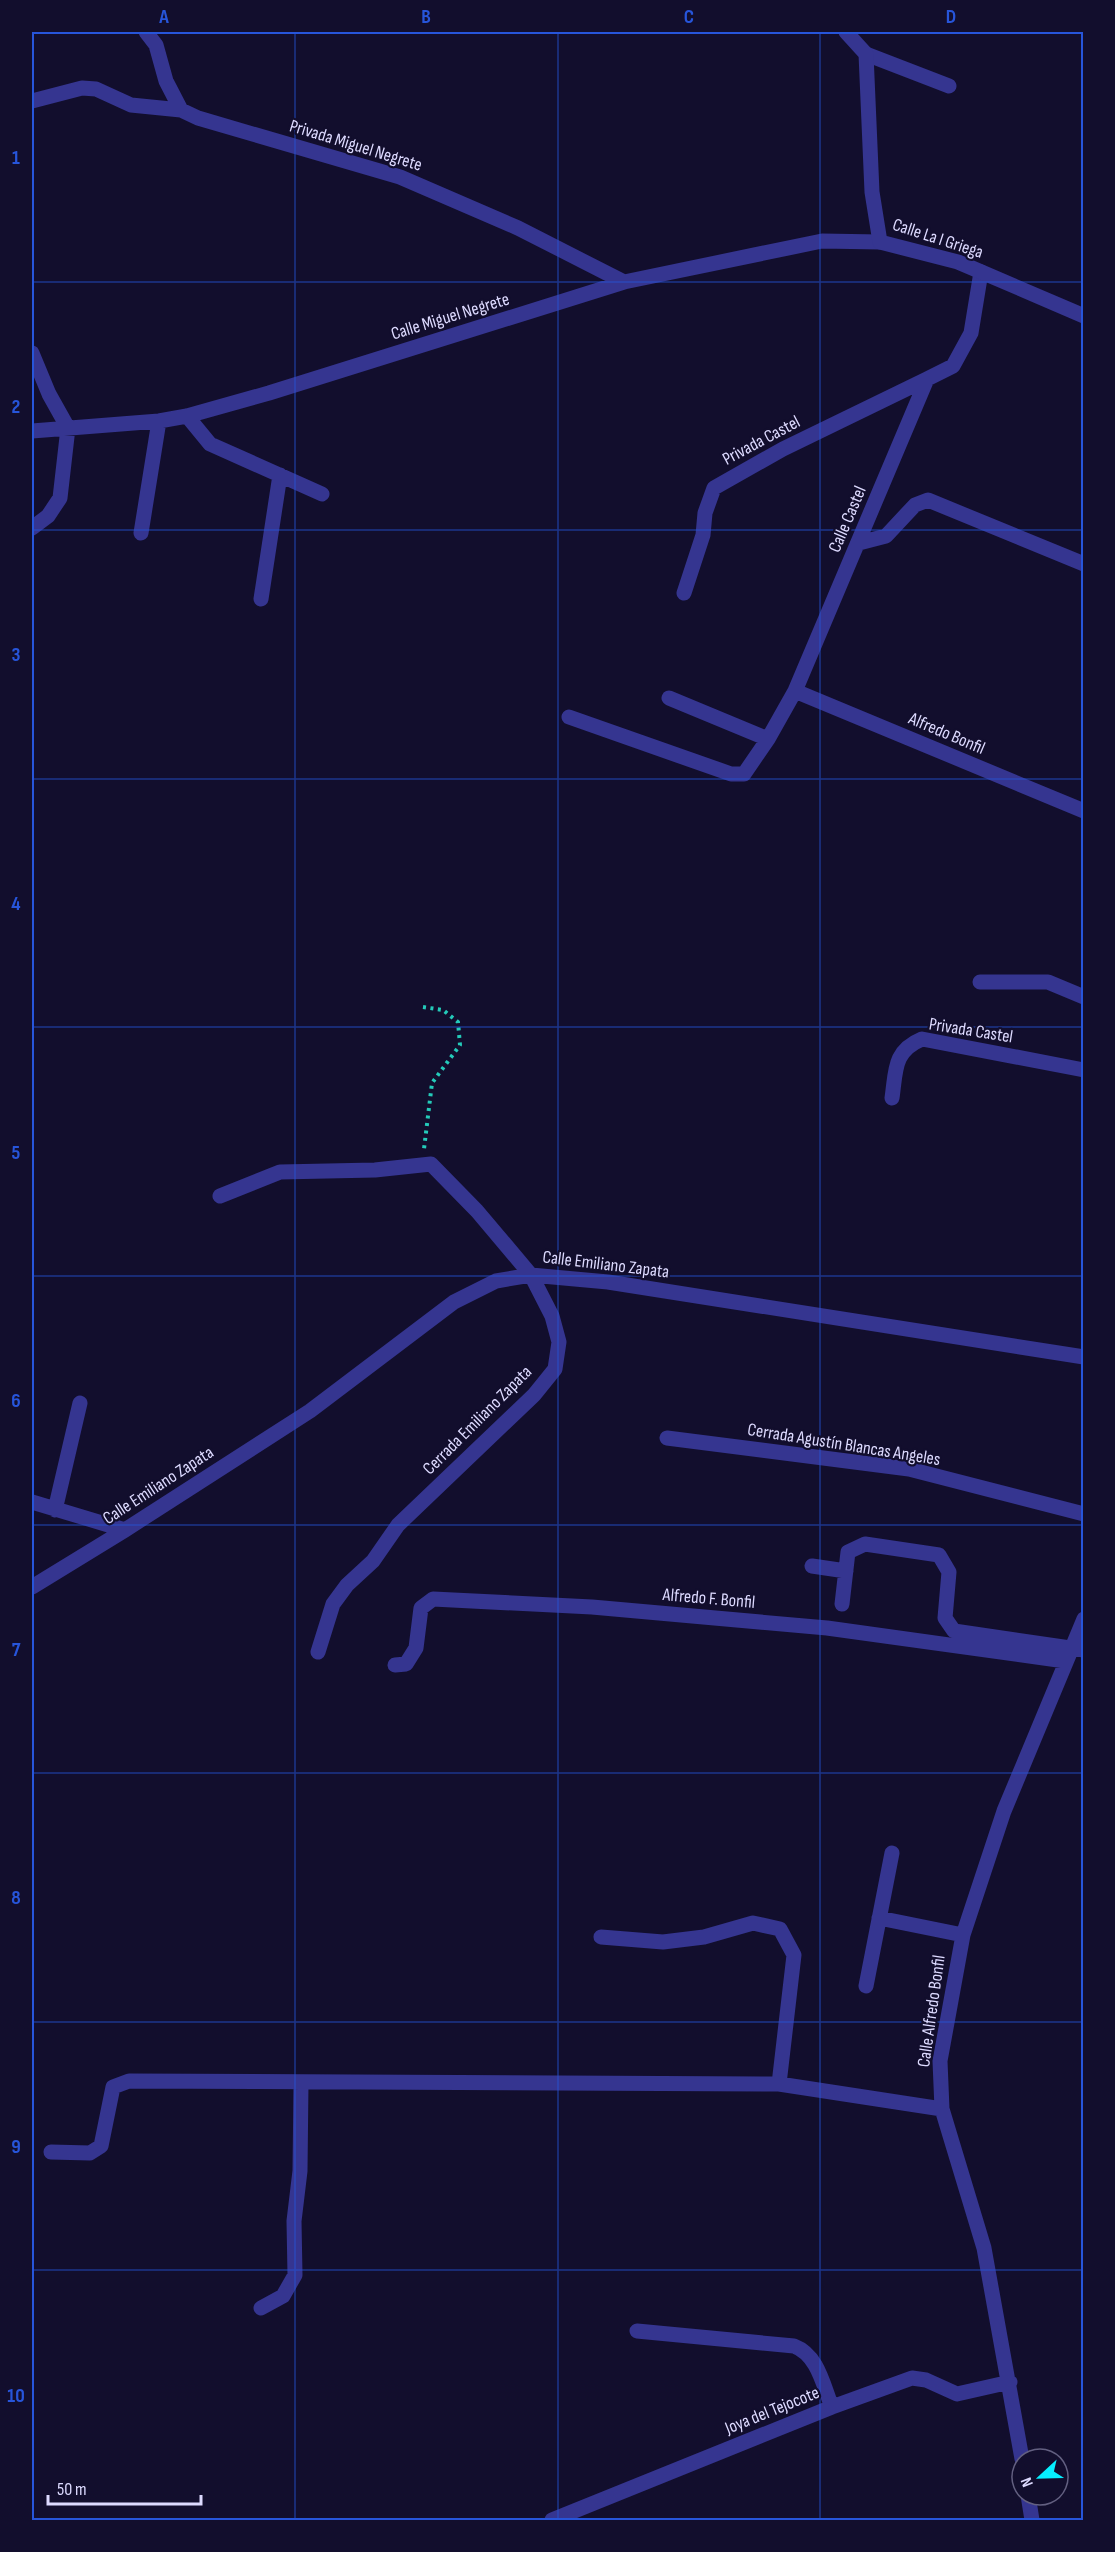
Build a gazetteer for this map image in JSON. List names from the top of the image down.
{
  "streets": {
    "street": [
      "Privada Miguel Negrete",
      "Calle La I Griega",
      "Calle Miguel Negrete",
      "Privada Castel",
      "Calle Castel",
      "Alfredo Bonfil",
      "Calle Emiliano Zapata",
      "Cerrada Emiliano Zapata",
      "Cerrada Agustín Blancas Angeles",
      "Alfredo F. Bonfil",
      "Calle Alfredo Bonfil",
      "Joya del Tejocote"
    ]
  },
  "crossings": [
    ["Privada Miguel Negrete", "Calle Miguel Negrete"],
    ["Calle La I Griega", "Calle Miguel Negrete"],
    ["Privada Castel", "Calle Castel"],
    ["Calle Castel", "Alfredo Bonfil"],
    ["Calle Emiliano Zapata", "Cerrada Emiliano Zapata"],
    ["Alfredo F. Bonfil", "Calle Alfredo Bonfil"],
    ["Calle Alfredo Bonfil", "Joya del Tejocote"]
  ],
  "scale_bar": "50 m",
  "north": "left",
  "grid": {
    "columns": [
      "A",
      "B",
      "C",
      "D"
    ],
    "rows": [
      "1",
      "2",
      "3",
      "4",
      "5",
      "6",
      "7",
      "8",
      "9",
      "10"
    ]
  }
}
